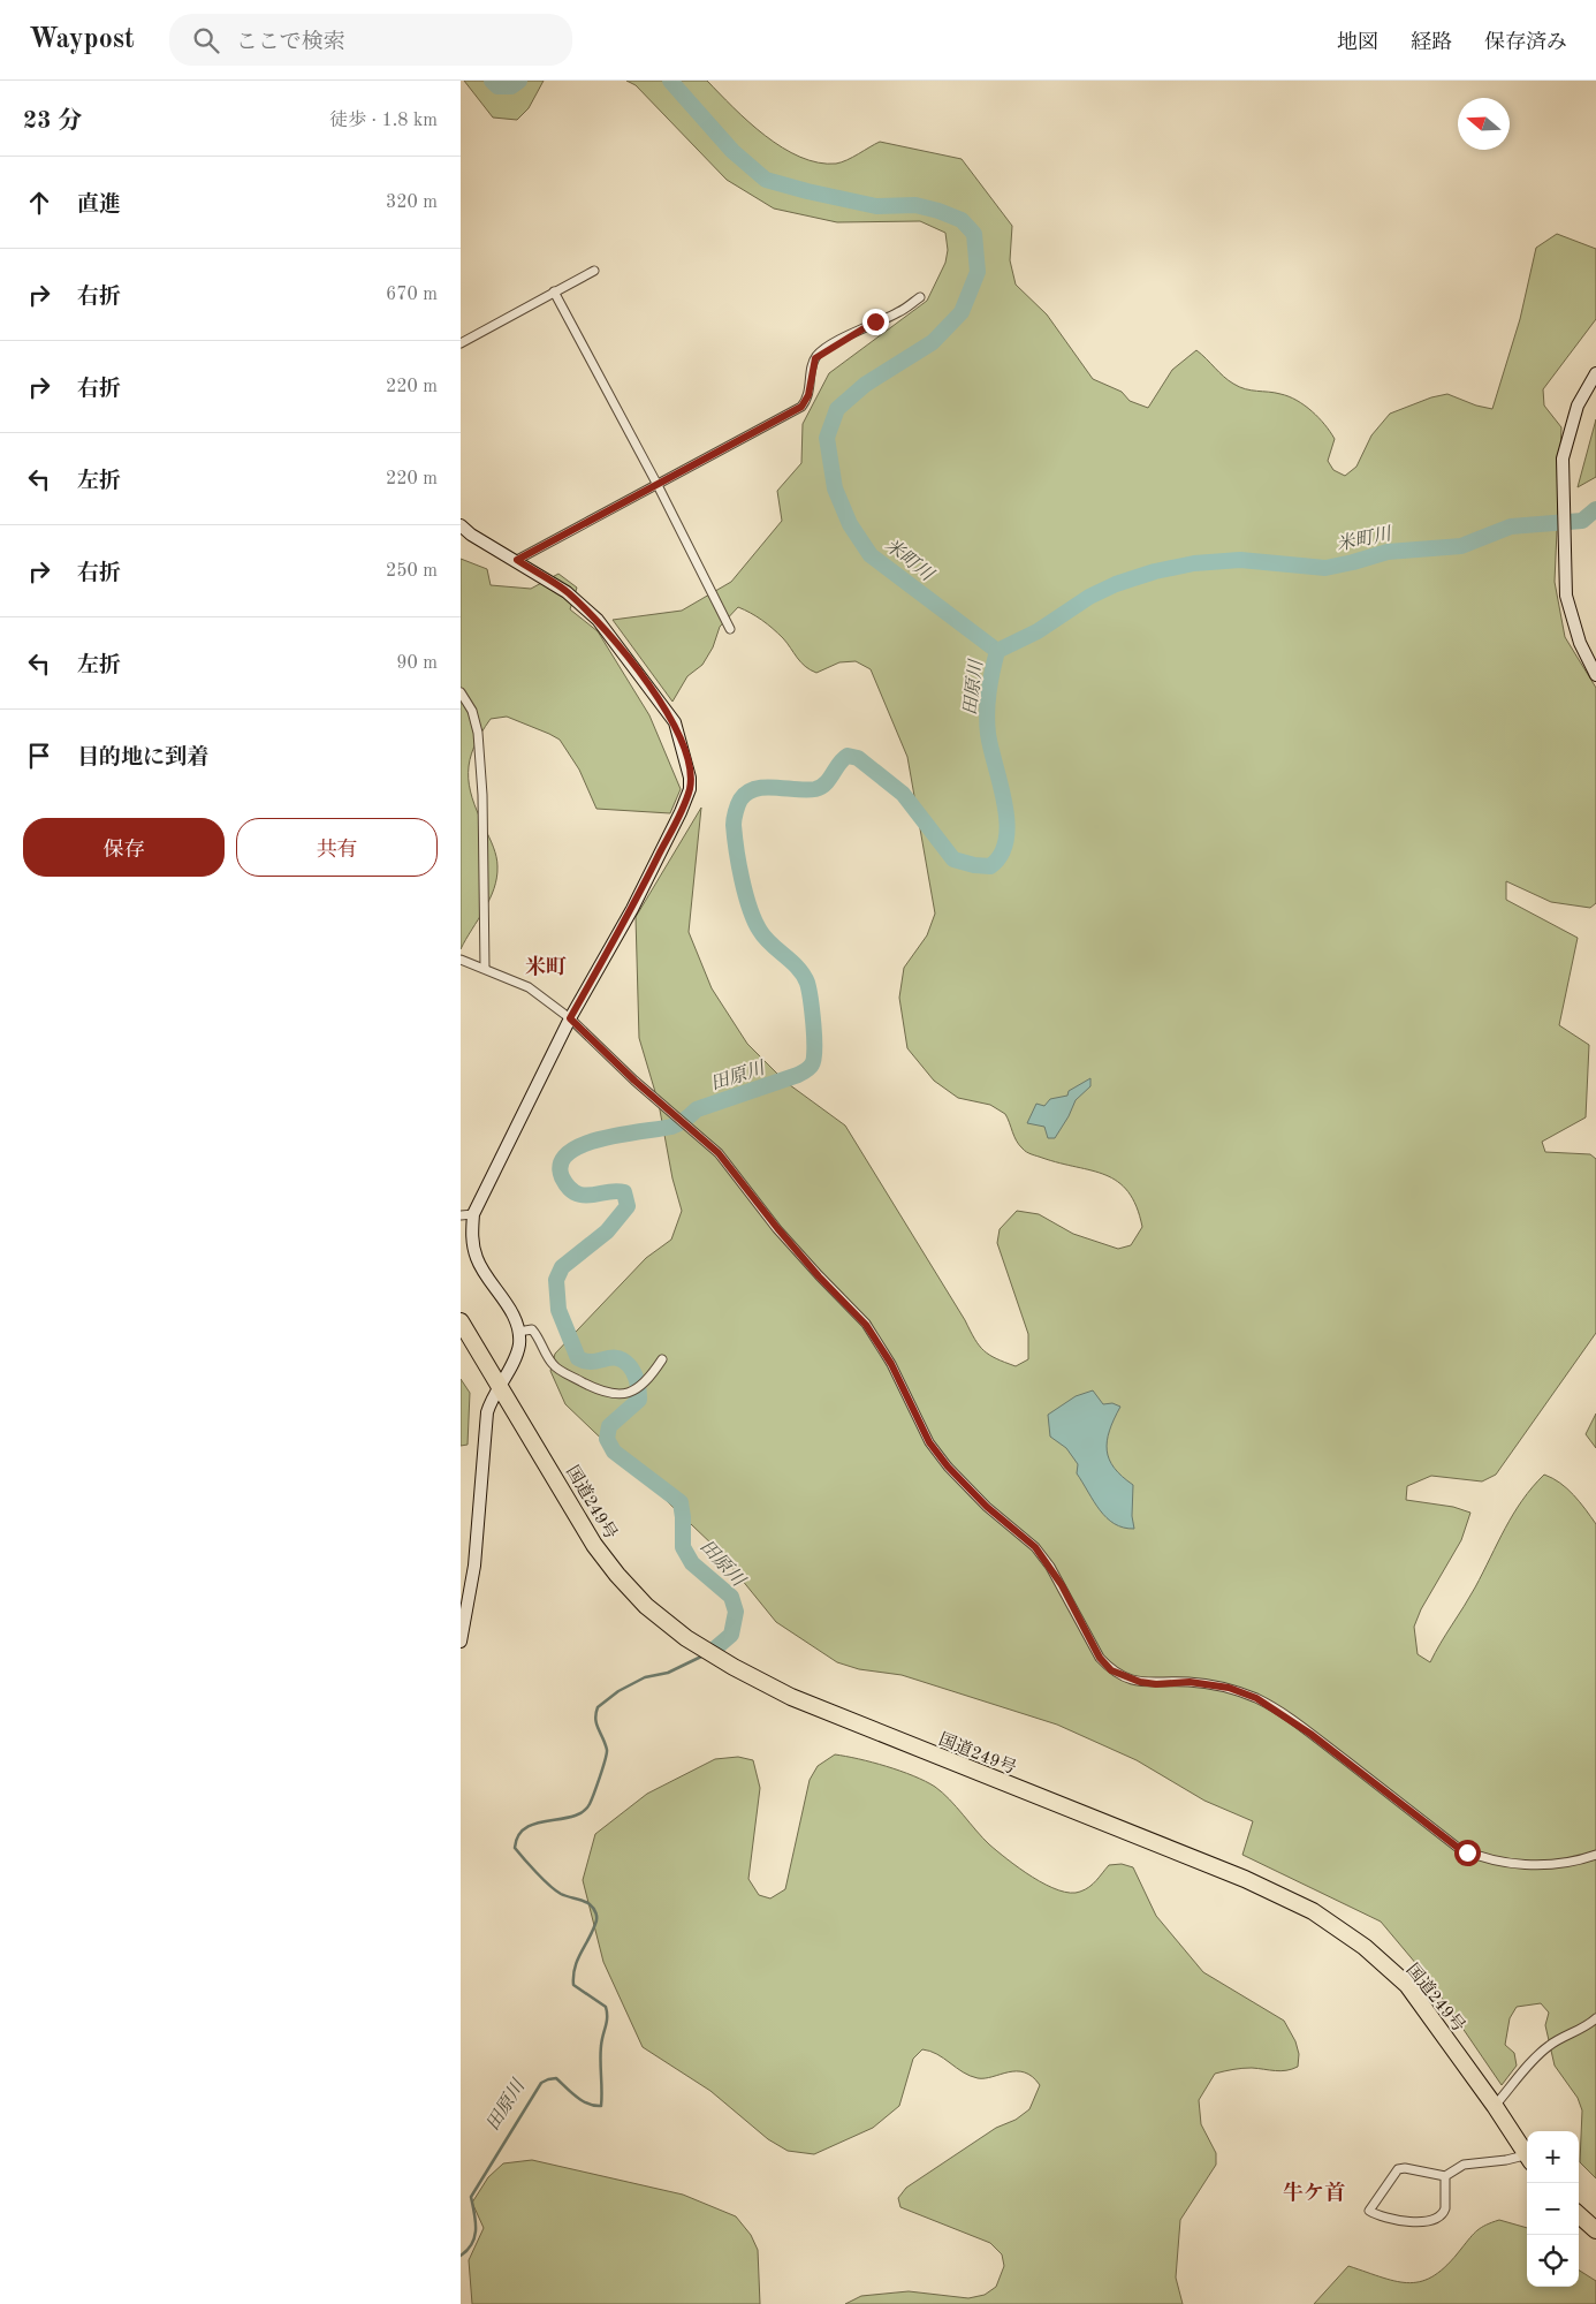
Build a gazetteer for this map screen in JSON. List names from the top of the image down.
{
  "streets": {
    "highway": ["国道249号"]
  },
  "districts": ["米町", "牛ケ首"],
  "water": ["米町川", "田原川"],
  "north": "left",
  "page": {
    "header": "Waypost",
    "search": "ここで検索",
    "nav": ["地図", "経路", "保存済み"],
    "heading": ["23 分", "徒歩 · 1.8 km"],
    "list": [
      ["直進", "320 m"],
      ["右折", "670 m"],
      ["右折", "220 m"],
      ["左折", "220 m"],
      ["右折", "250 m"],
      ["左折", "90 m"],
      "目的地に到着"
    ],
    "buttons": ["保存", "共有"],
    "map_buttons": ["+", "−"]
  }
}
